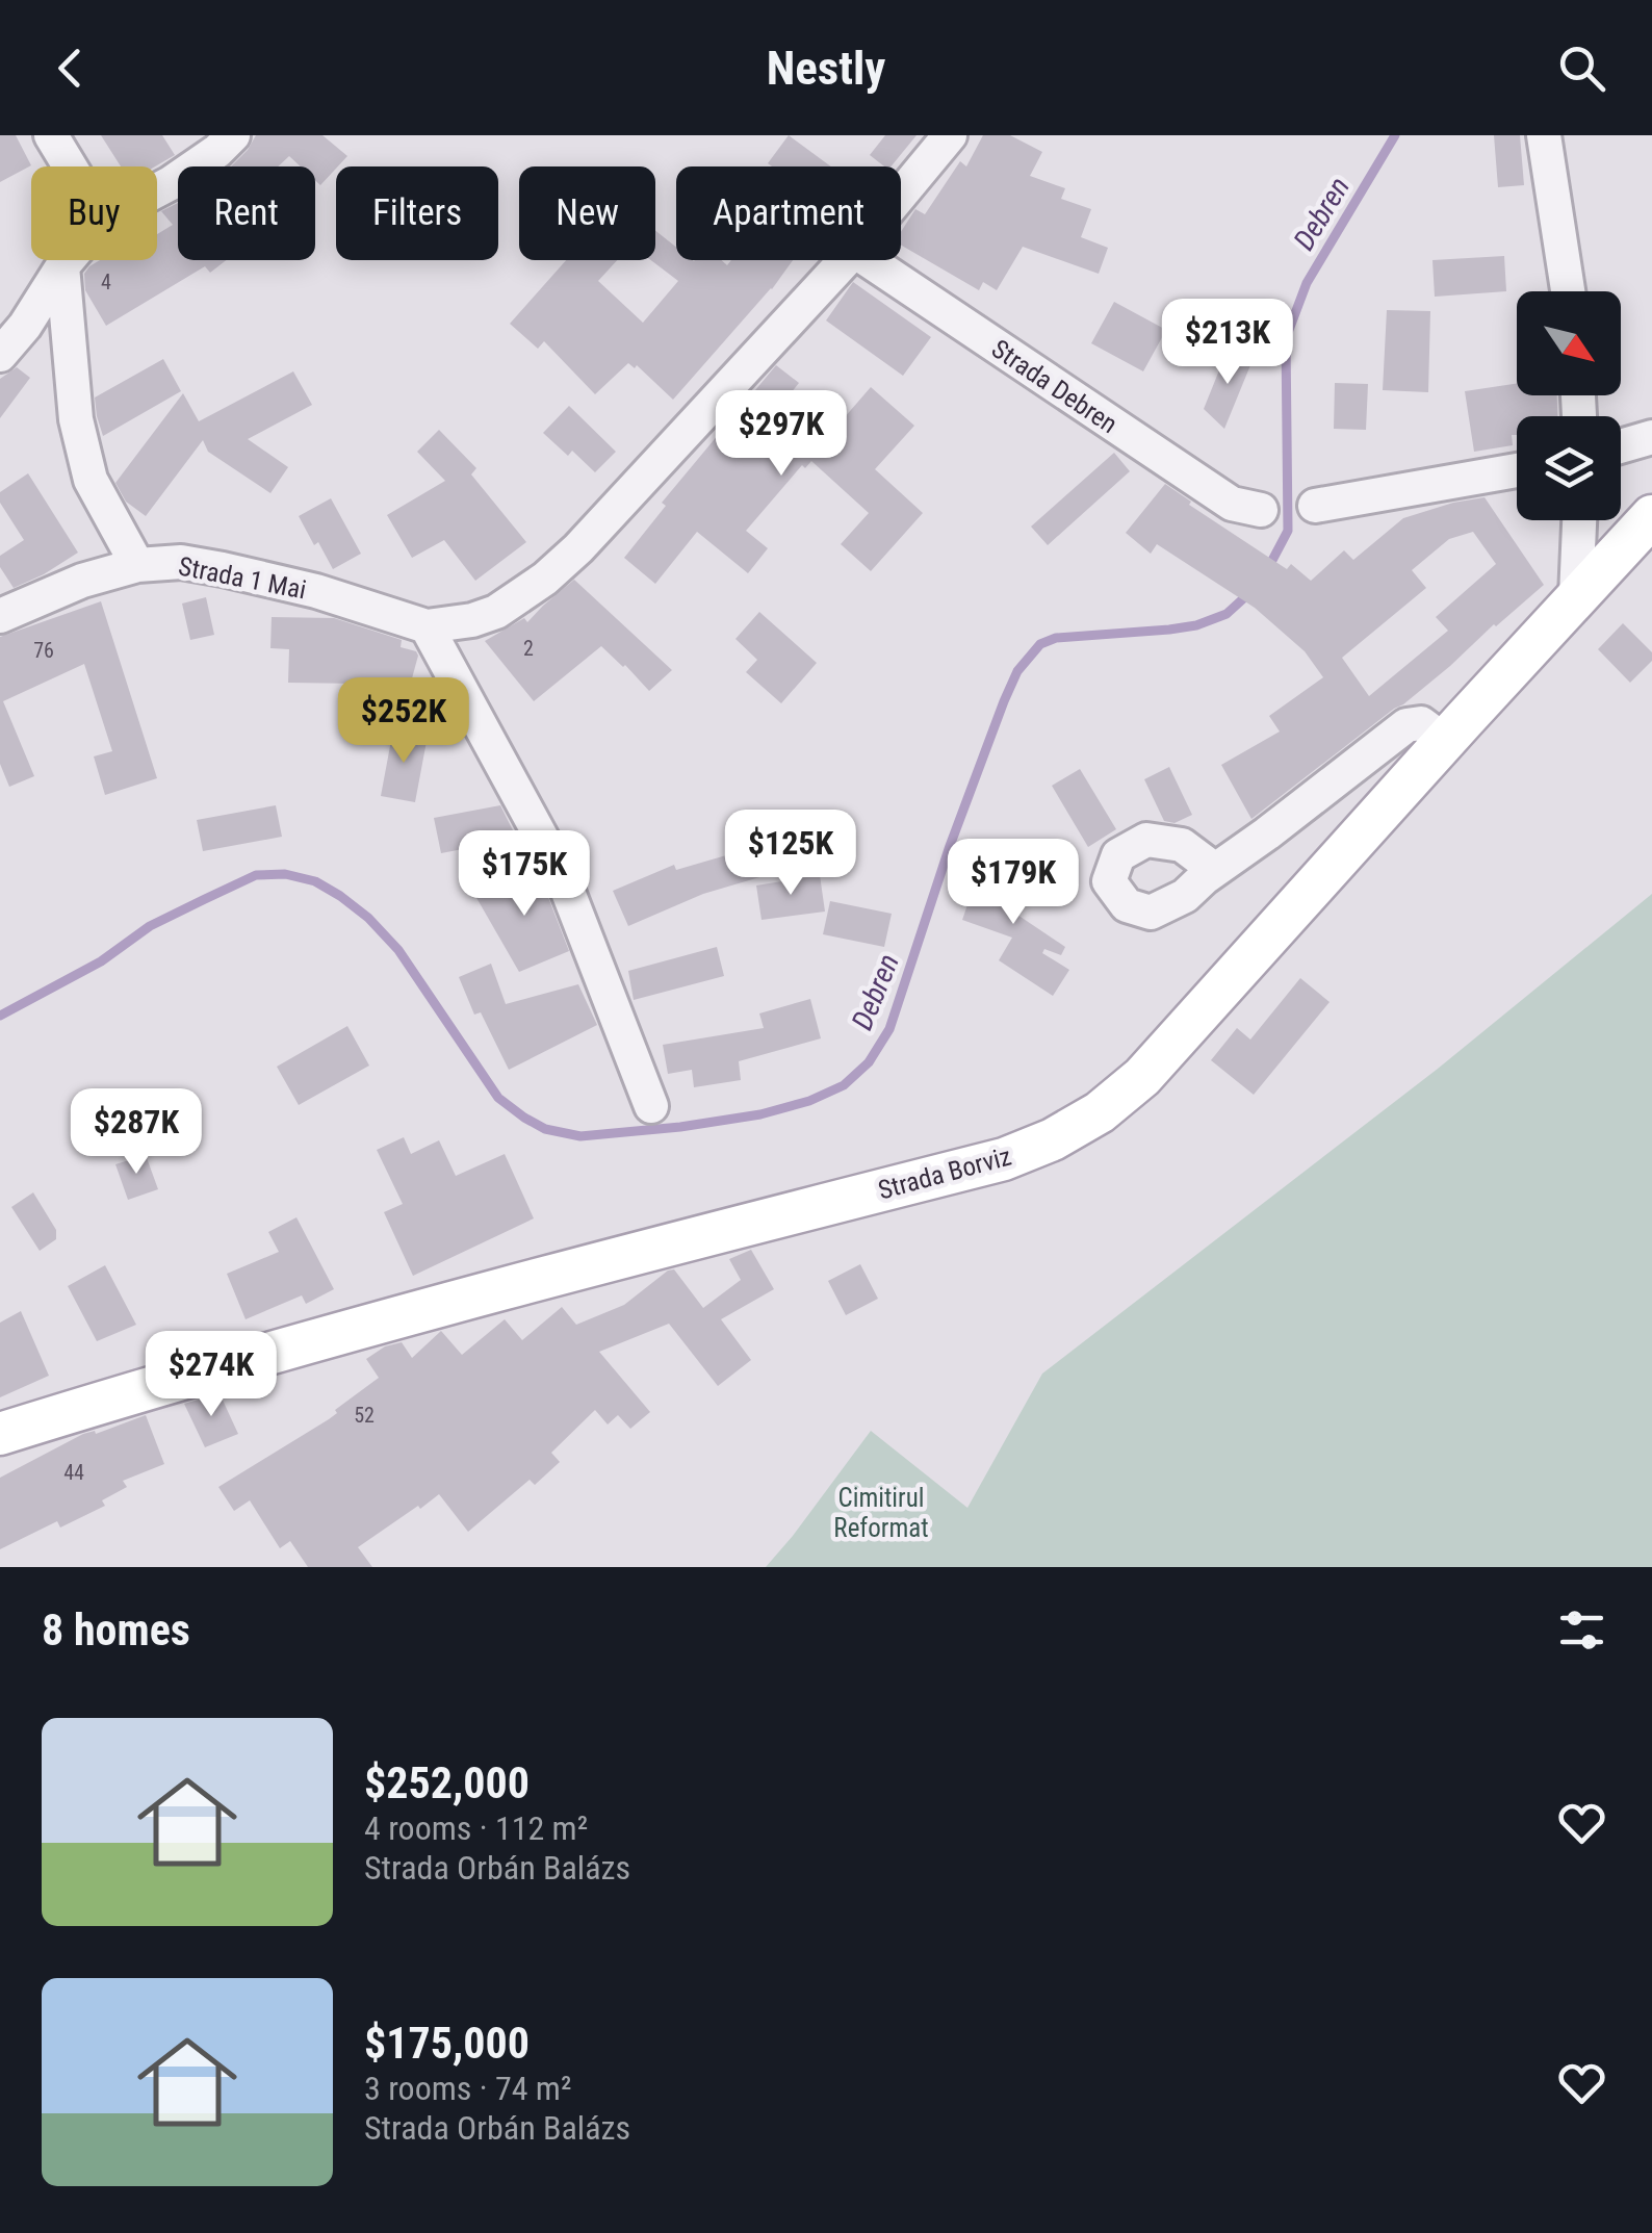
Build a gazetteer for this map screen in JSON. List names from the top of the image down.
{
  "streets": {
    "main road": ["Strada Borviz"],
    "street": ["Strada Debren", "Strada 1 Mai"]
  },
  "water": ["Debren"],
  "parks": ["Cimitirul Reformat"],
  "house_numbers": [
    "4",
    "2",
    "76",
    "52",
    "44"
  ],
  "north": "bottom right",
  "page": {
    "header": "Nestly",
    "chip": [
      "Buy",
      "Rent",
      "Filters",
      "New",
      "Apartment"
    ],
    "price": [
      "$213K",
      "$297K",
      "$252K",
      "$125K",
      "$175K",
      "$179K",
      "$287K",
      "$274K"
    ],
    "heading": "8 homes",
    "list": [
      {
        "name": "$252,000",
        "note": "4 rooms · 112 m² · Strada Orbán Balázs"
      },
      {
        "name": "$175,000",
        "note": "3 rooms · 74 m² · Strada Orbán Balázs"
      }
    ]
  }
}
